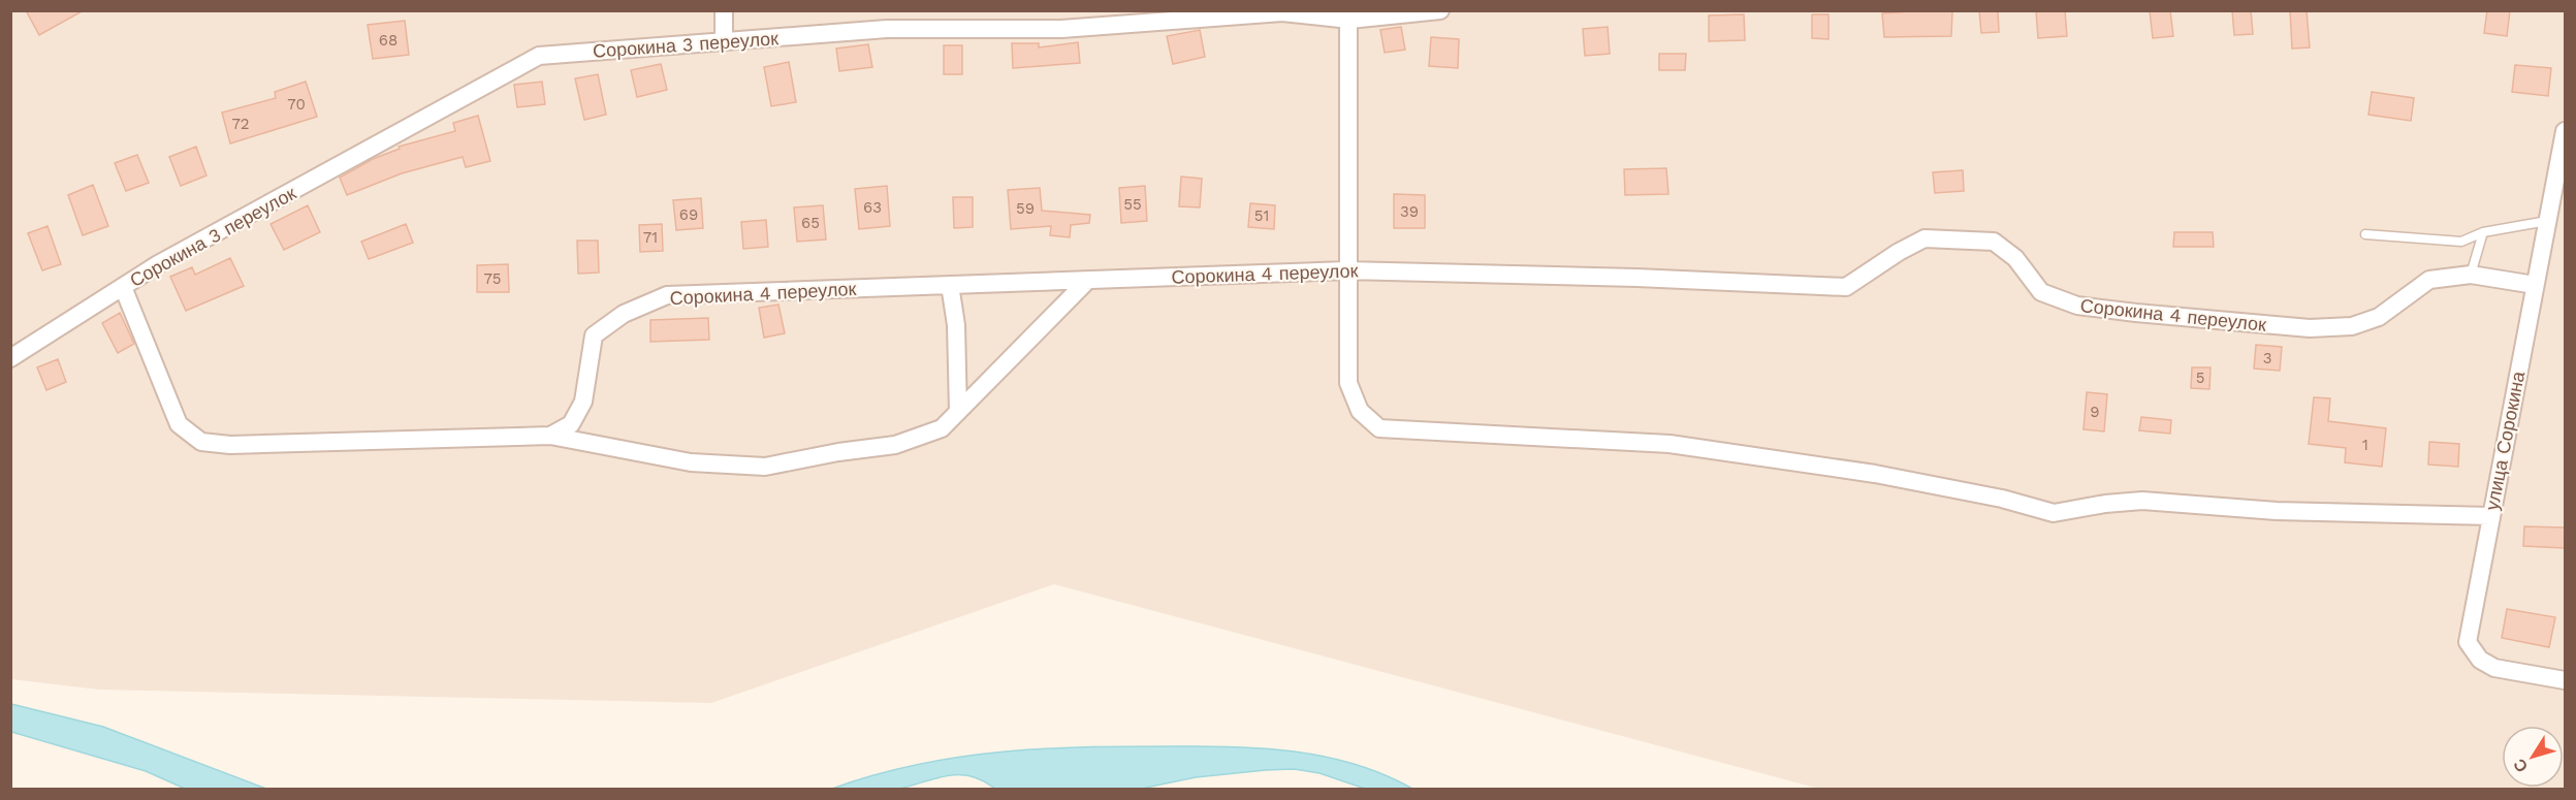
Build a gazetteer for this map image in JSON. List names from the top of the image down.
{
  "streets": {
    "street": ["Сорокина 3 переулок", "Сорокина 4 переулок", "улица Сорокина"]
  },
  "crossings": [
    ["Сорокина 4 переулок", "улица Сорокина"]
  ],
  "house_numbers": [
    "68",
    "70",
    "72",
    "55",
    "63",
    "59",
    "39",
    "69",
    "51",
    "65",
    "71",
    "75",
    "3",
    "5",
    "9",
    "1"
  ],
  "north": "bottom left"
}
